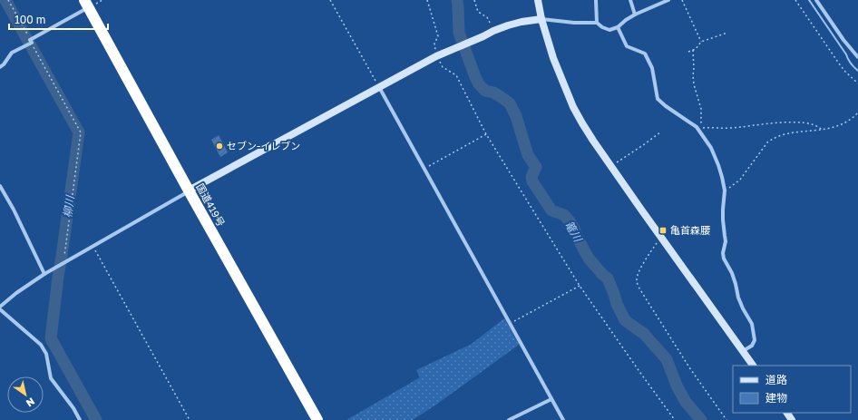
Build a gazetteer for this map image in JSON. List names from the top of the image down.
{
  "streets": {
    "highway": ["国道419号"]
  },
  "water": ["柳川", "篭川"],
  "places": {
    "other": ["セブン-イレブン"],
    "transit": ["亀首森腰"]
  },
  "legend": ["道路", "建物"],
  "scale_bar": "100 m",
  "north": "bottom right"
}
